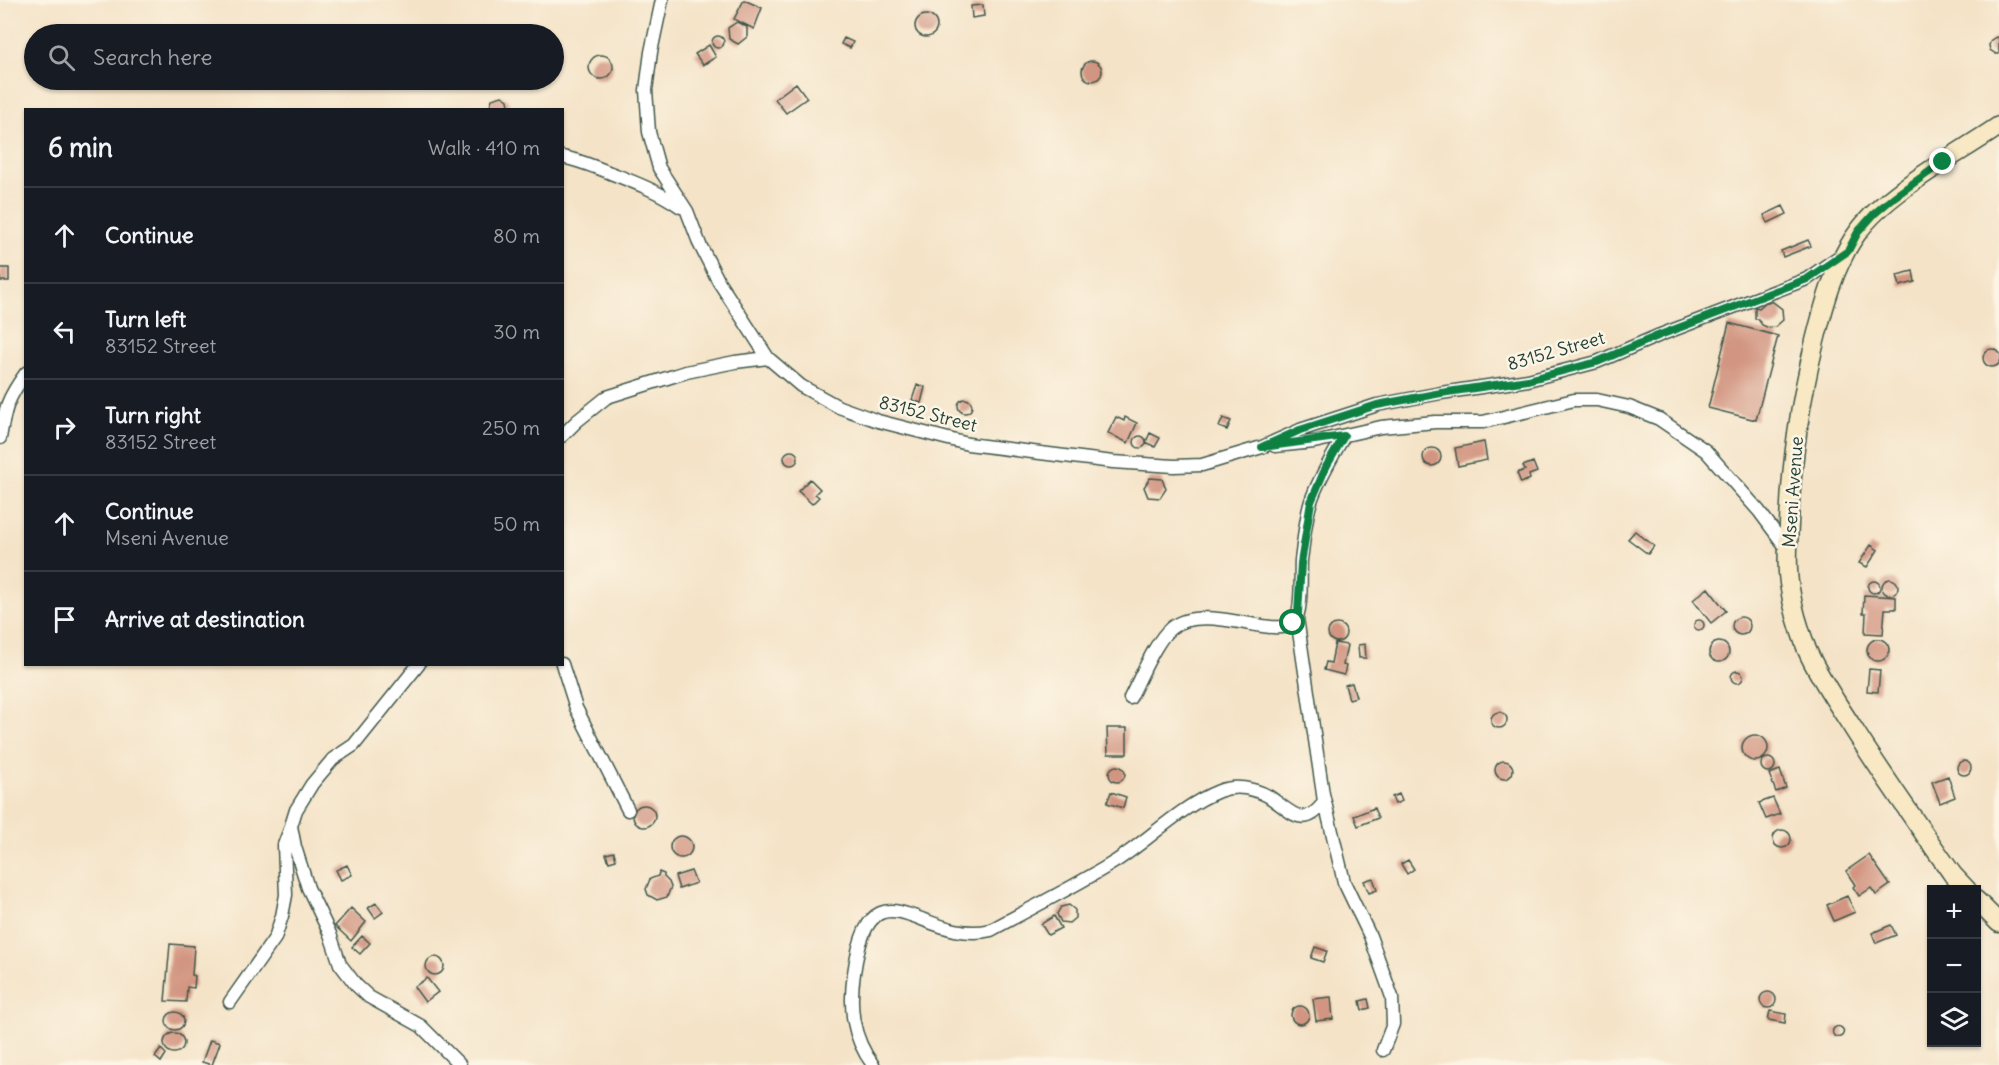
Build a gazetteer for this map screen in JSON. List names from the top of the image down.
{
  "streets": {
    "street": ["83152 Street", "Mseni Avenue"]
  },
  "crossings": [
    ["83152 Street", "Mseni Avenue"]
  ],
  "page": {
    "search": "Search here",
    "heading": ["6 min", "Walk · 410 m"],
    "list": [
      ["Continue", "80 m"],
      ["Turn left", "83152 Street", "30 m"],
      ["Turn right", "83152 Street", "250 m"],
      ["Continue", "Mseni Avenue", "50 m"],
      "Arrive at destination"
    ],
    "map_buttons": ["+", "−"]
  }
}
